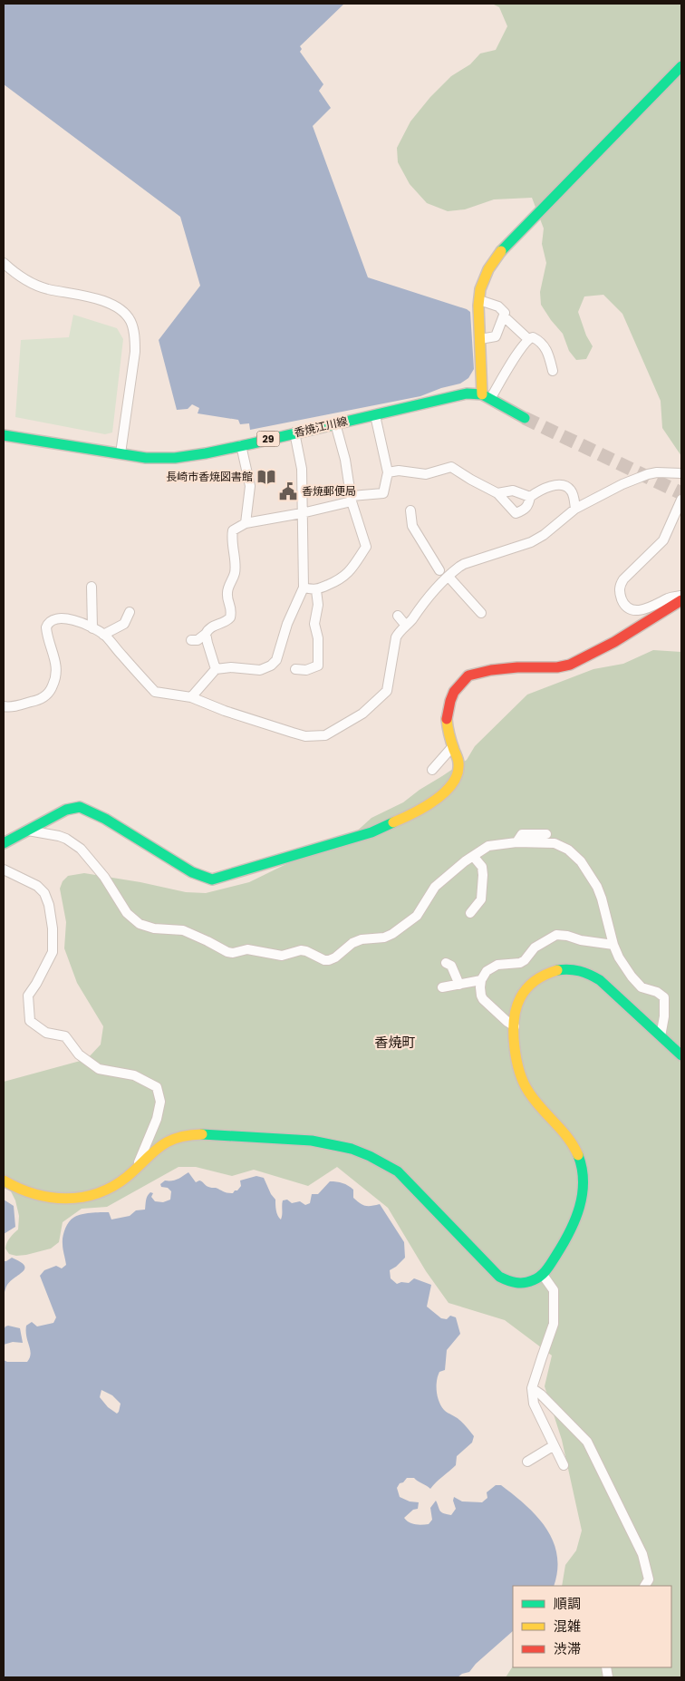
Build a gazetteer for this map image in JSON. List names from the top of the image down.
{
  "streets": {
    "street": ["香焼江川線", "29"]
  },
  "districts": ["香焼町"],
  "places": {
    "library": ["長崎市香焼図書館"],
    "public building": ["香焼郵便局"]
  },
  "legend": ["順調", "混雑", "渋滞"]
}
